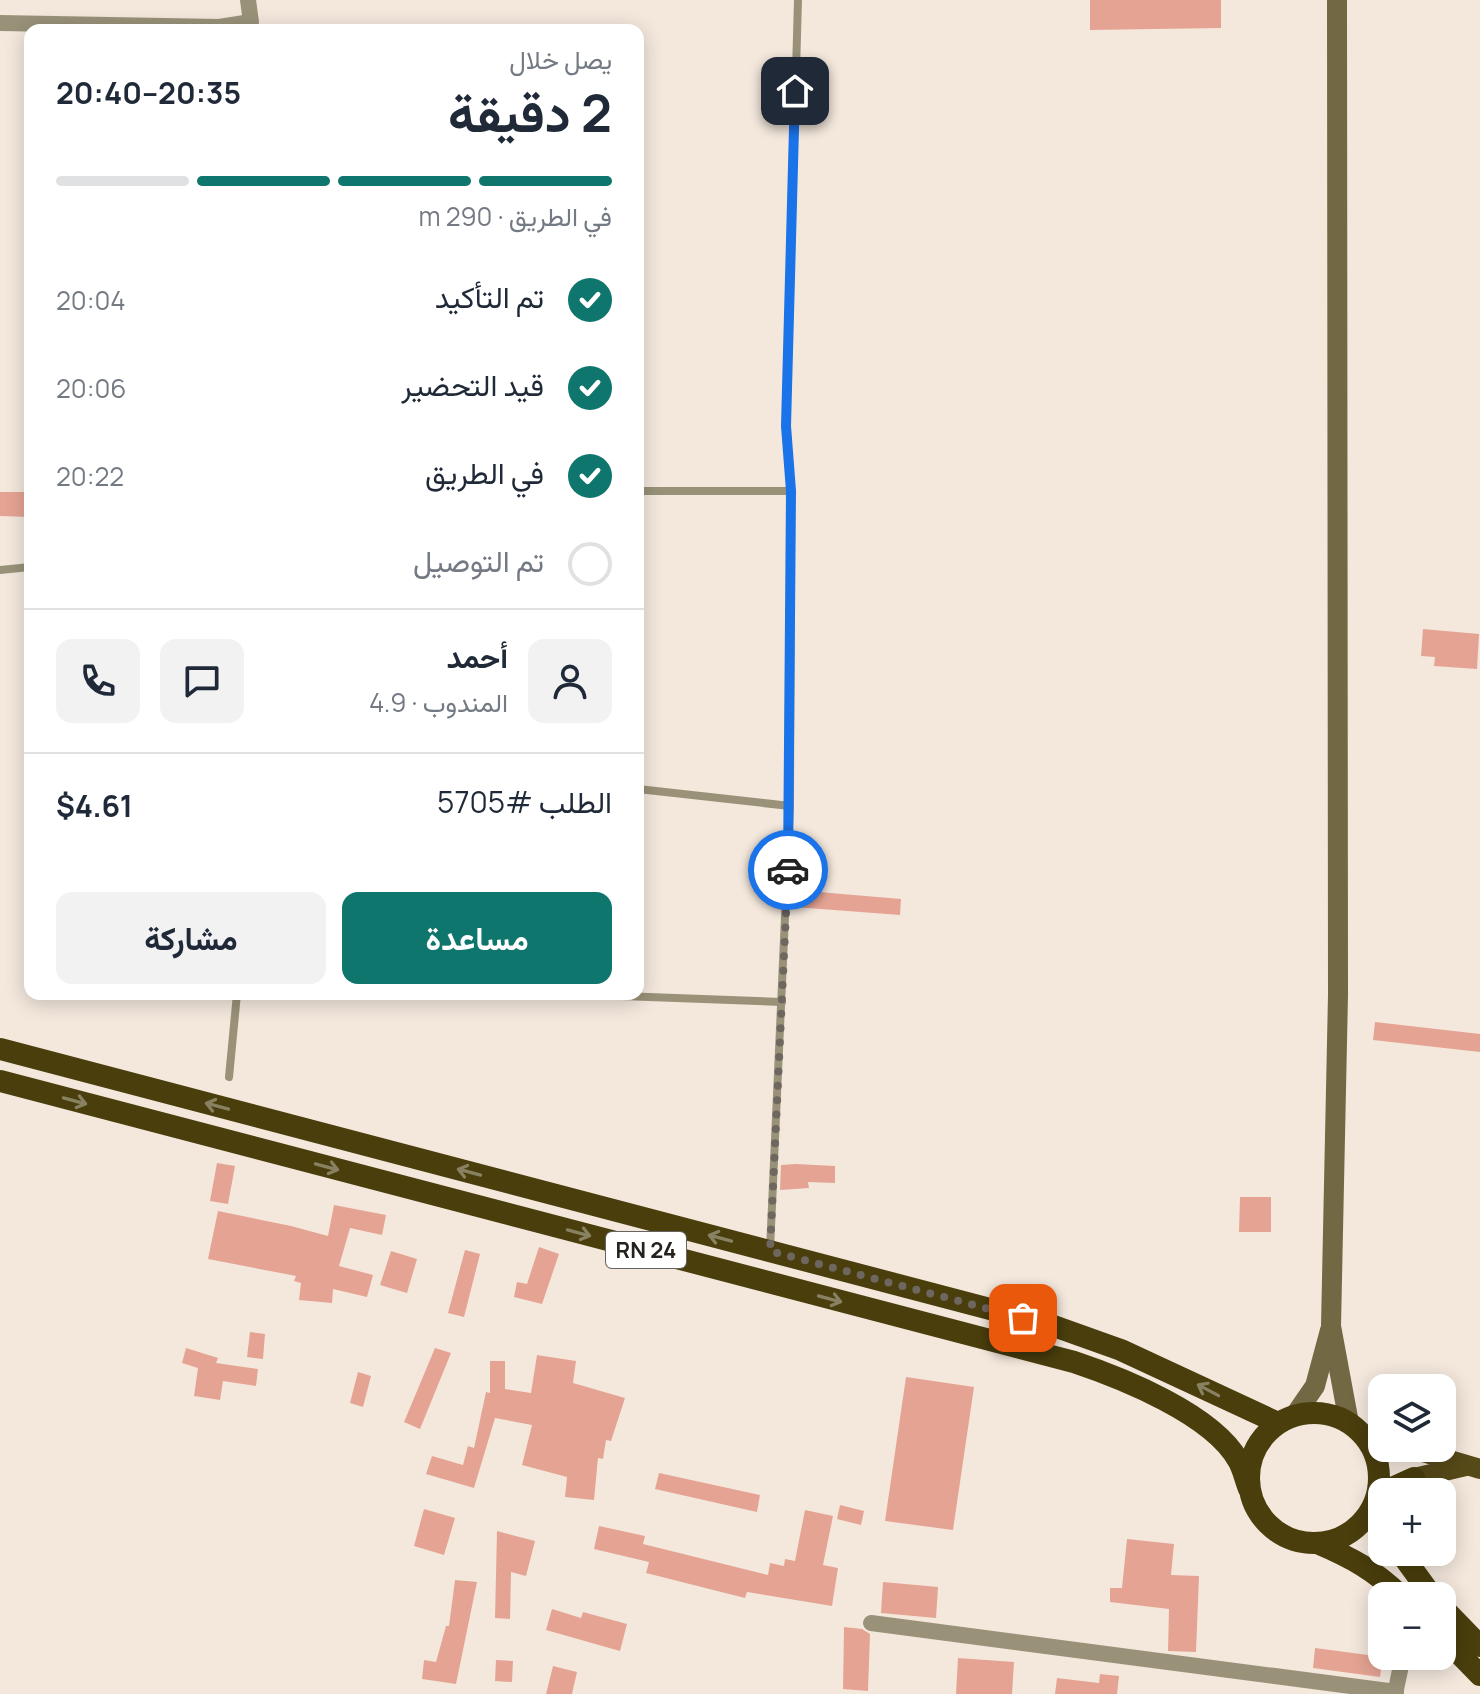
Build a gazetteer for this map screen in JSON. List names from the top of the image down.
{
  "streets": {
    "highway": ["RN 24"]
  },
  "page": {
    "heading": ["2 دقيقة", "يصل خلال", "20:35–20:40"],
    "panel": [
      "أحمد",
      "المندوب · 4.9",
      "الطلب #5705",
      "$4.61"
    ],
    "bar": "في الطريق · 290 m",
    "list": [
      ["تم التأكيد", "20:04"],
      ["قيد التحضير", "20:06"],
      ["في الطريق", "20:22"],
      "تم التوصيل"
    ],
    "buttons": ["مساعدة", "مشاركة"],
    "map_buttons": ["+", "−"]
  }
}
